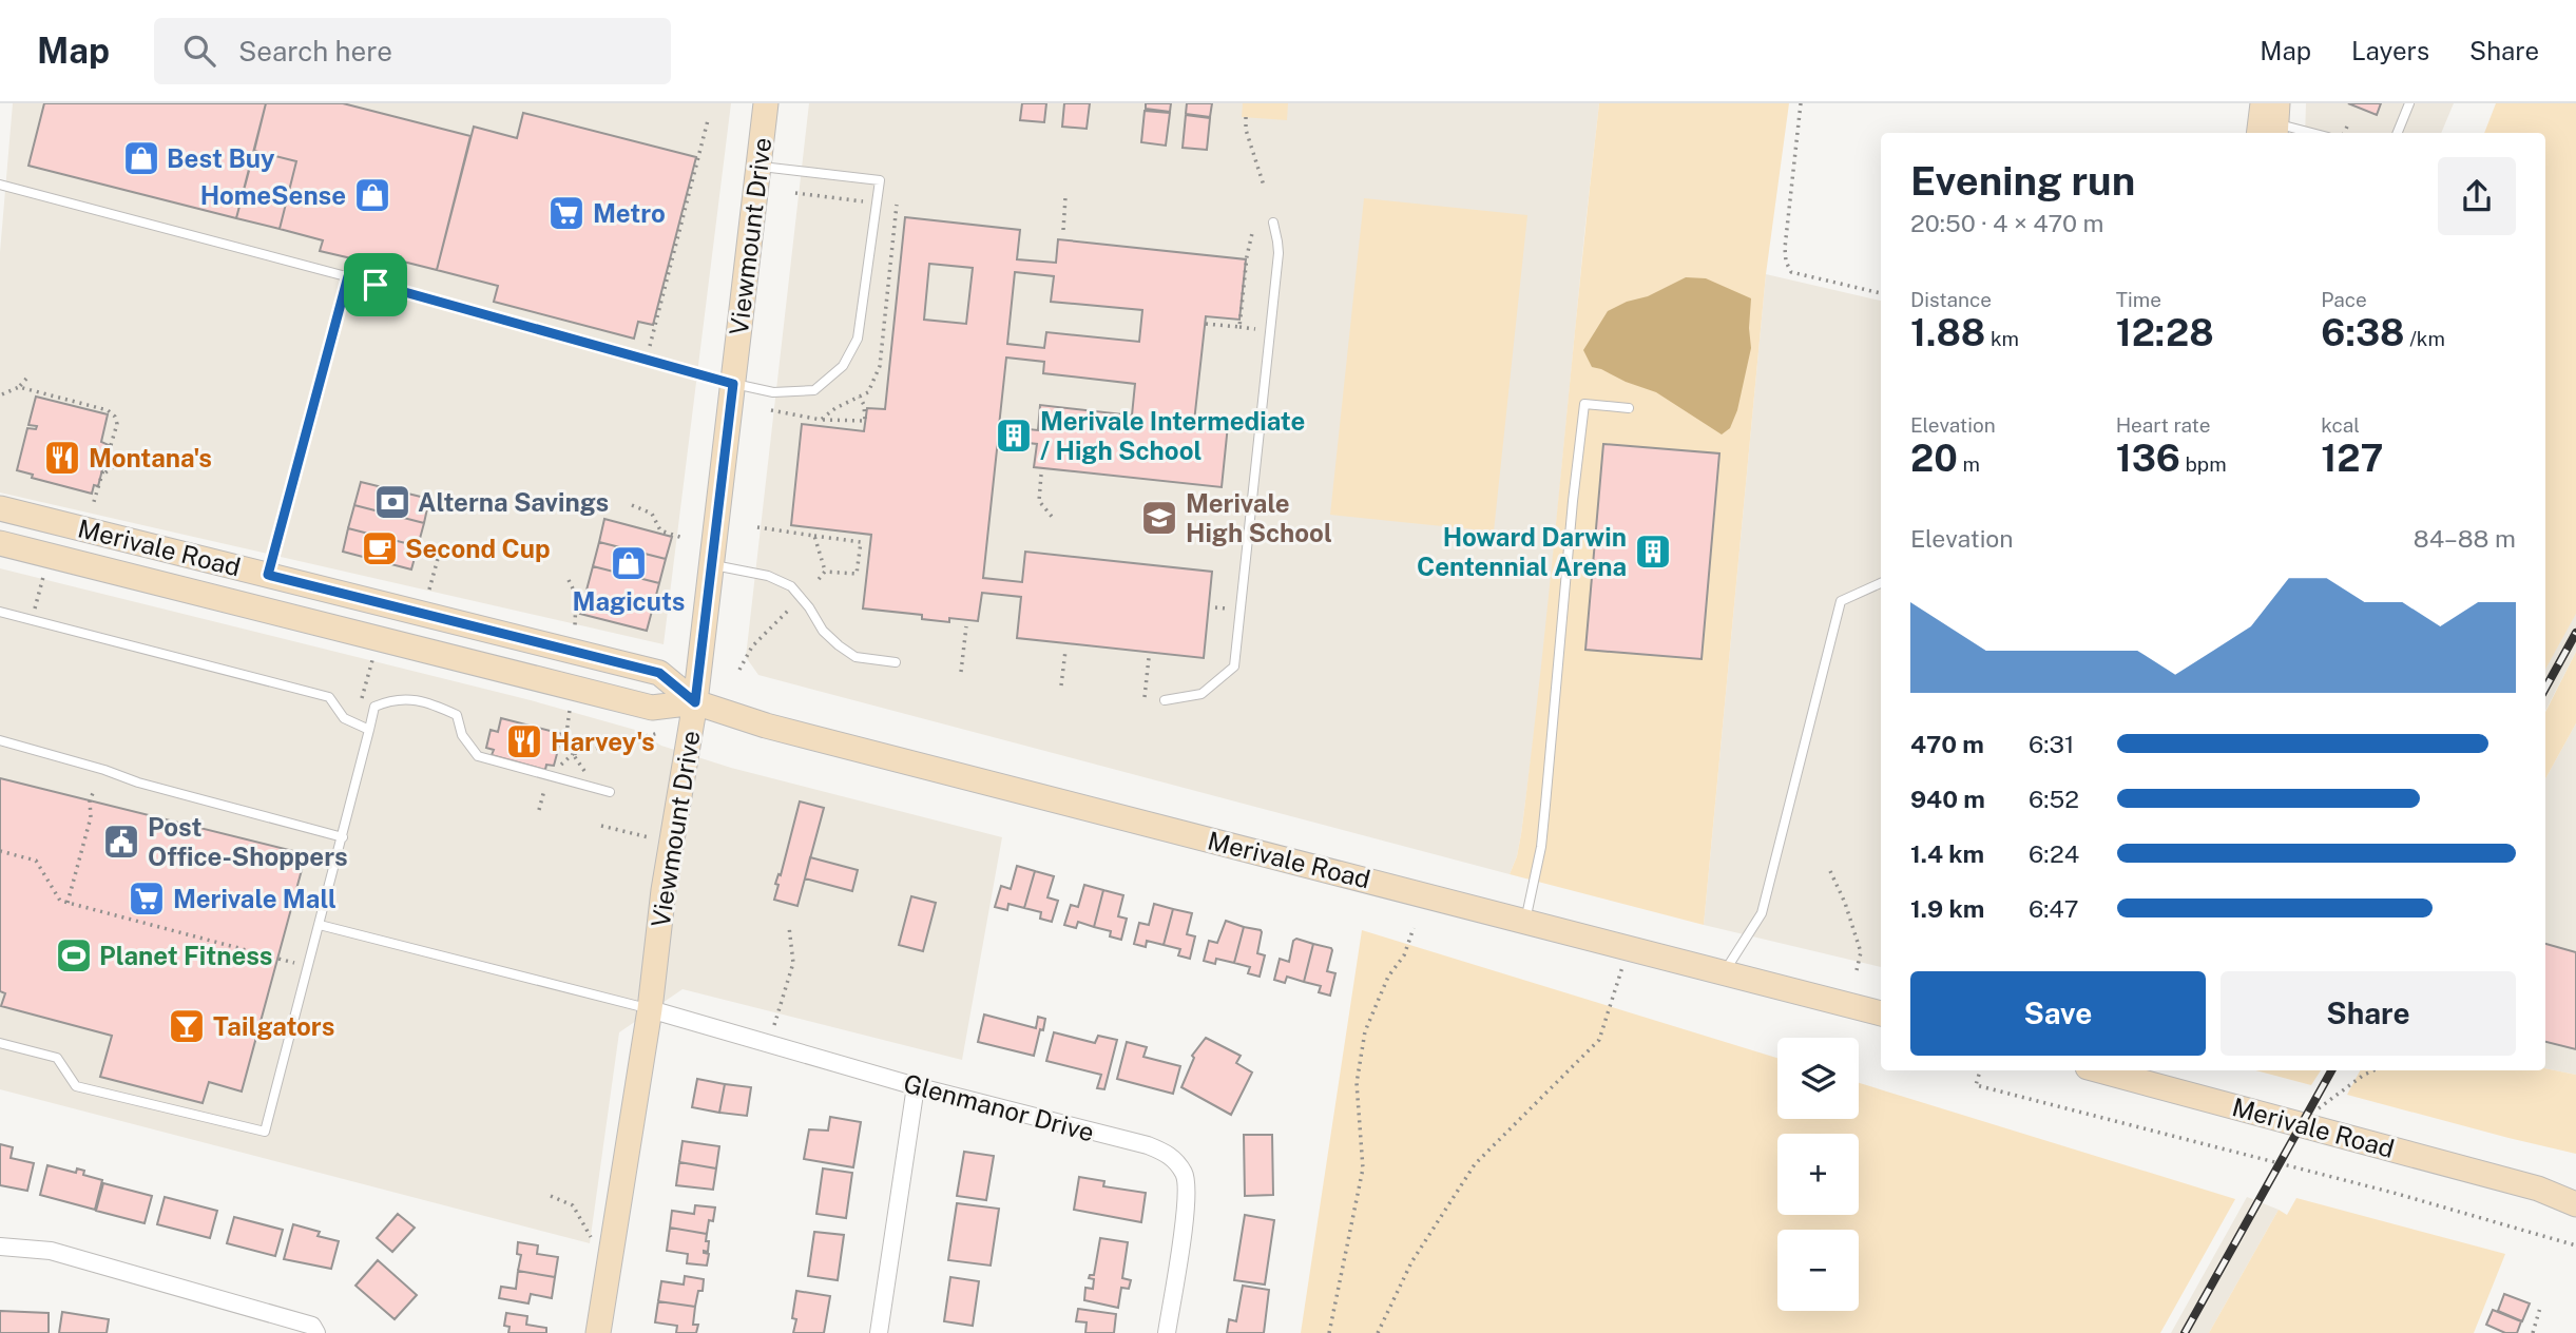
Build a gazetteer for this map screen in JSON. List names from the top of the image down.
{
  "streets": {
    "main road": ["Viewmount Drive", "Merivale Road"],
    "street": ["Glenmanor Drive"]
  },
  "crossings": [
    ["Viewmount Drive", "Merivale Road"],
    ["Viewmount Drive", "Glenmanor Drive"]
  ],
  "places": {
    "shop": ["Best Buy", "HomeSense", "Magicuts"],
    "supermarket": ["Metro", "Merivale Mall"],
    "building": ["Merivale Intermediate / High School", "Howard Darwin Centennial Arena"],
    "restaurant": ["Montana's", "Harvey's"],
    "bank": ["Alterna Savings"],
    "school or university": ["Merivale High School"],
    "cafe": ["Second Cup"],
    "public building": ["Post Office-Shoppers"],
    "sports": ["Planet Fitness"],
    "bar": ["Tailgators"]
  },
  "page": {
    "header": "Map",
    "search": "Search here",
    "nav": ["Map", "Layers", "Share"],
    "heading": ["Evening run", "20:50 · 4 × 470 m"],
    "stats": [
      ["Distance", "1.88 km"],
      ["Time", "12:28"],
      ["Pace", "6:38 /km"],
      ["Elevation", "20 m"],
      ["Heart rate", "136 bpm"],
      ["kcal", "127"]
    ],
    "chart": ["Elevation", "84–88 m"],
    "list": [
      {
        "name": "470 m",
        "note": "6:31"
      },
      {
        "name": "940 m",
        "note": "6:52"
      },
      {
        "name": "1.4 km",
        "note": "6:24"
      },
      {
        "name": "1.9 km",
        "note": "6:47"
      }
    ],
    "buttons": ["Save", "Share"],
    "map_buttons": ["+", "−"]
  }
}
